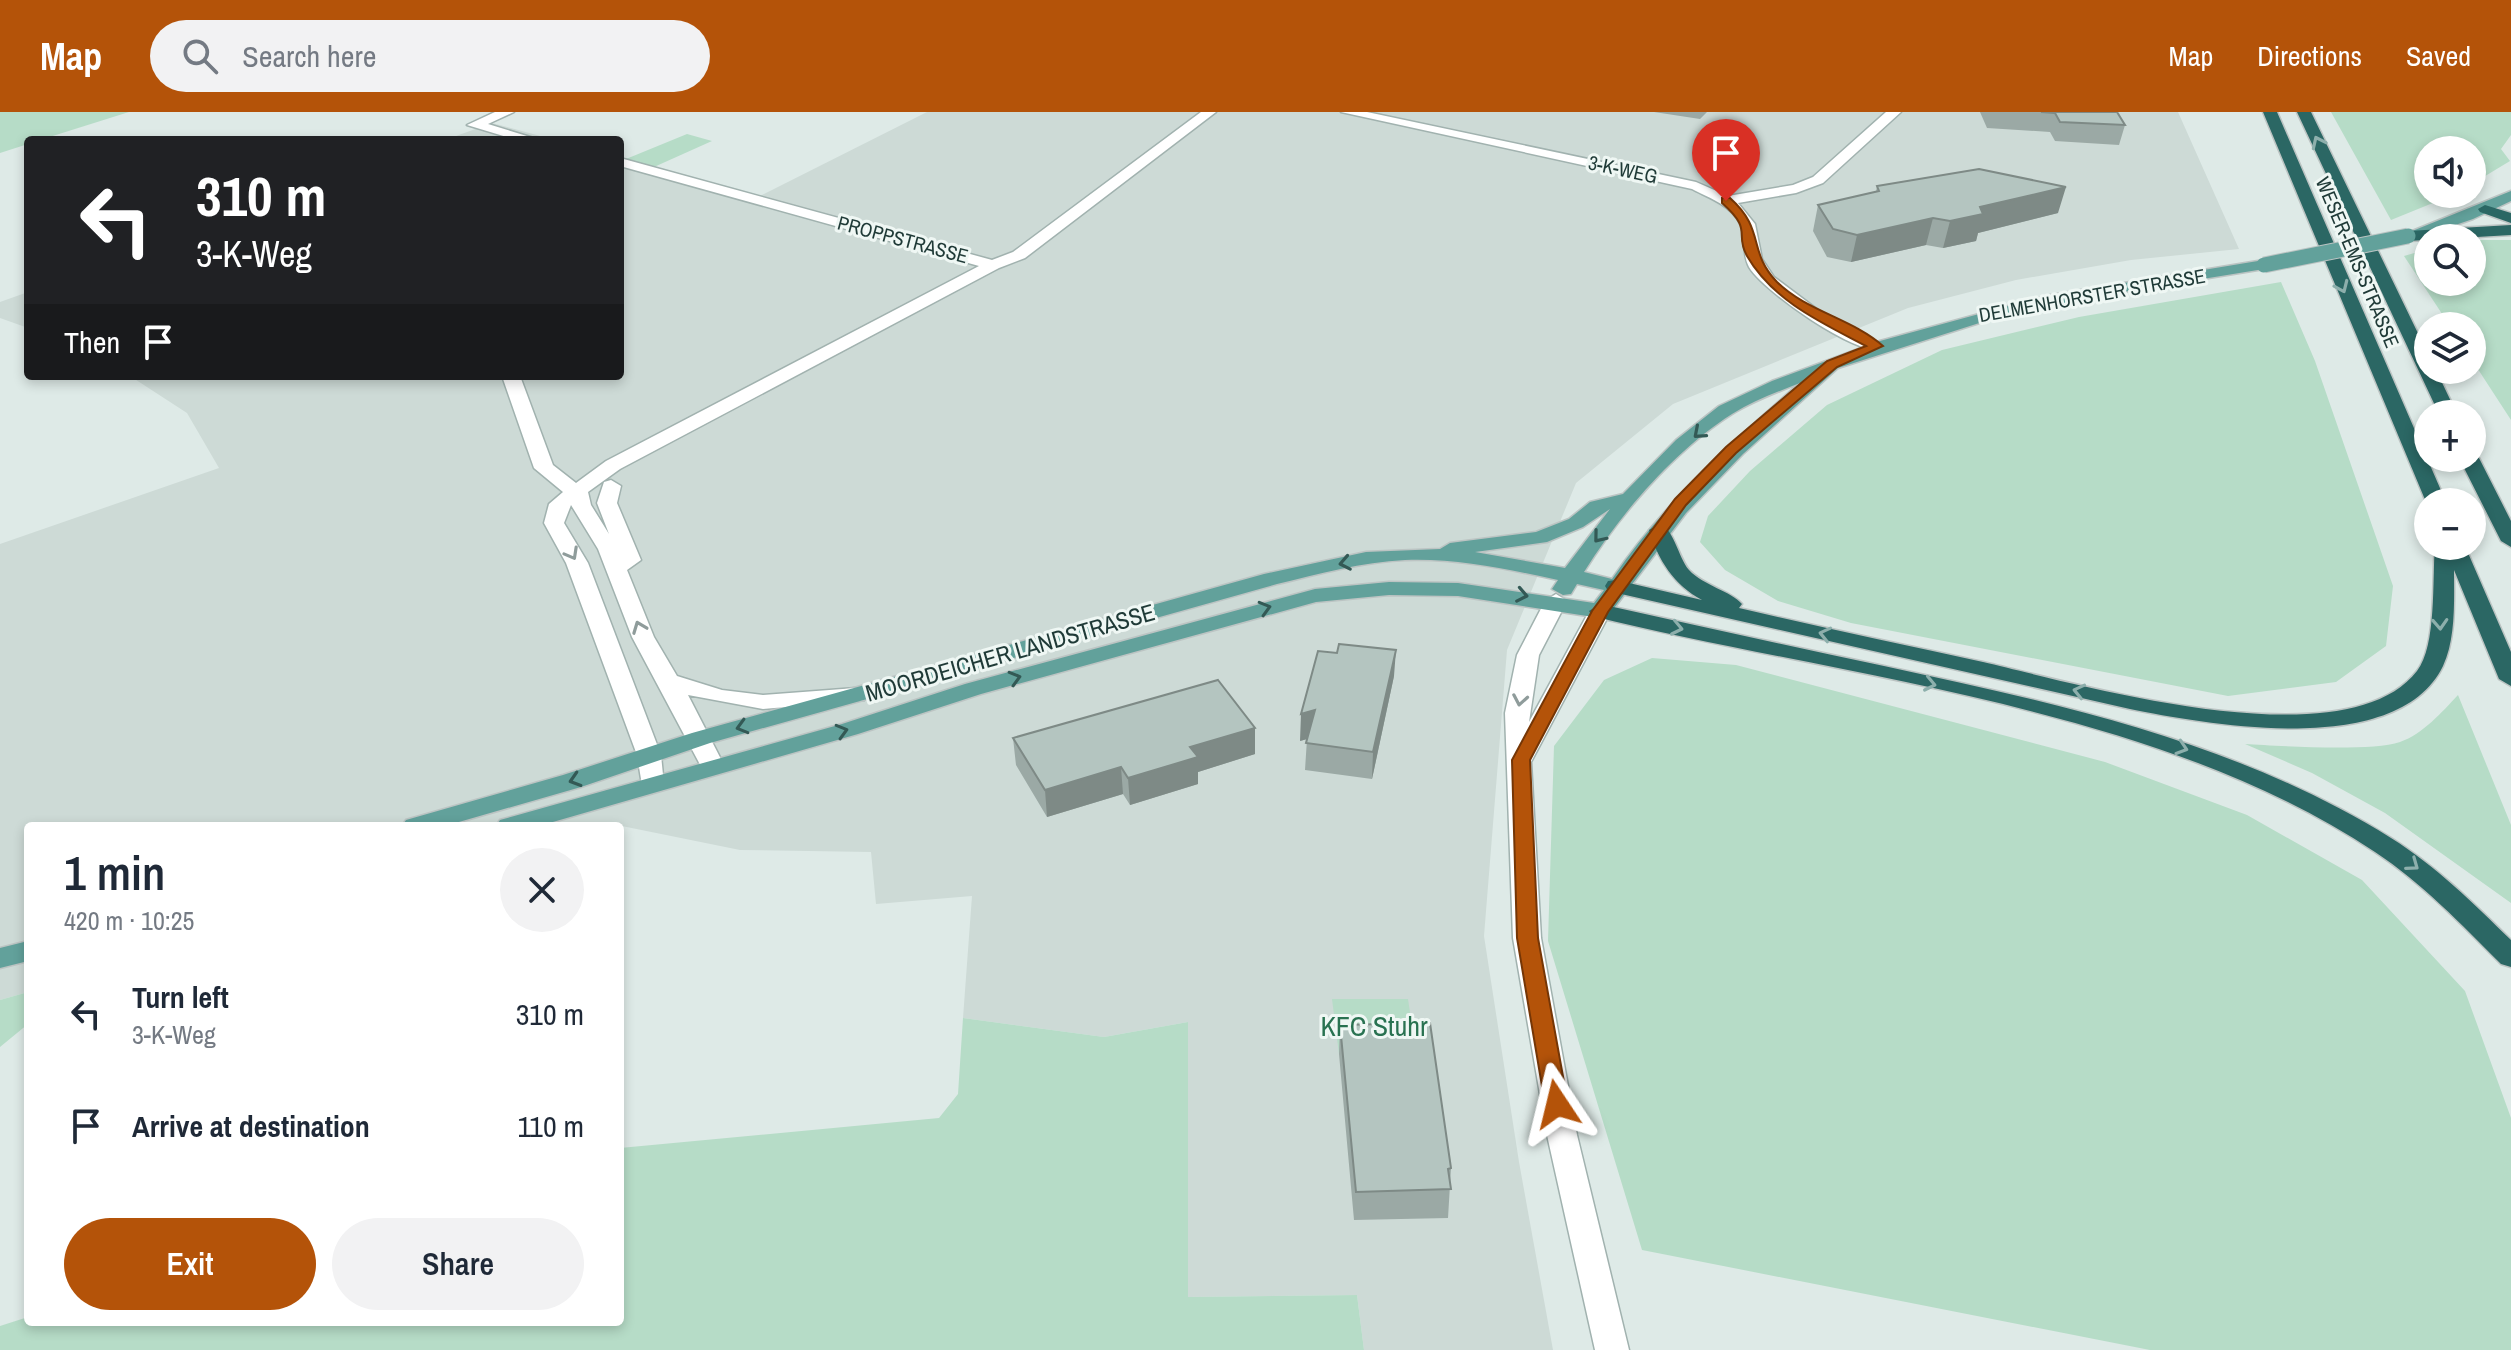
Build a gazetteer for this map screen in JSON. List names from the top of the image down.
{
  "streets": {
    "highway": ["WESER-EMS-STRASSE"],
    "main road": ["DELMENHORSTER STRASSE", "MOORDEICHER LANDSTRASSE"],
    "street": ["3-K-WEG", "PROPPSTRASSE"]
  },
  "crossings": [
    ["PROPPSTRASSE", "MOORDEICHER LANDSTRASSE"],
    ["DELMENHORSTER STRASSE", "MOORDEICHER LANDSTRASSE"]
  ],
  "parks": ["KFC Stuhr"],
  "page": {
    "header": "Map",
    "search": "Search here",
    "nav": ["Map", "Directions", "Saved"],
    "map_buttons": ["+", "−"],
    "turn": ["310 m", "3-K-Weg"],
    "then": "Then",
    "heading": ["1 min", "420 m · 10:25"],
    "list": [
      {
        "name": "Turn left",
        "note": "3-K-Weg",
        "value": "310 m"
      },
      {
        "name": "Arrive at destination",
        "value": "110 m"
      }
    ],
    "buttons": ["Exit", "Share"]
  }
}
